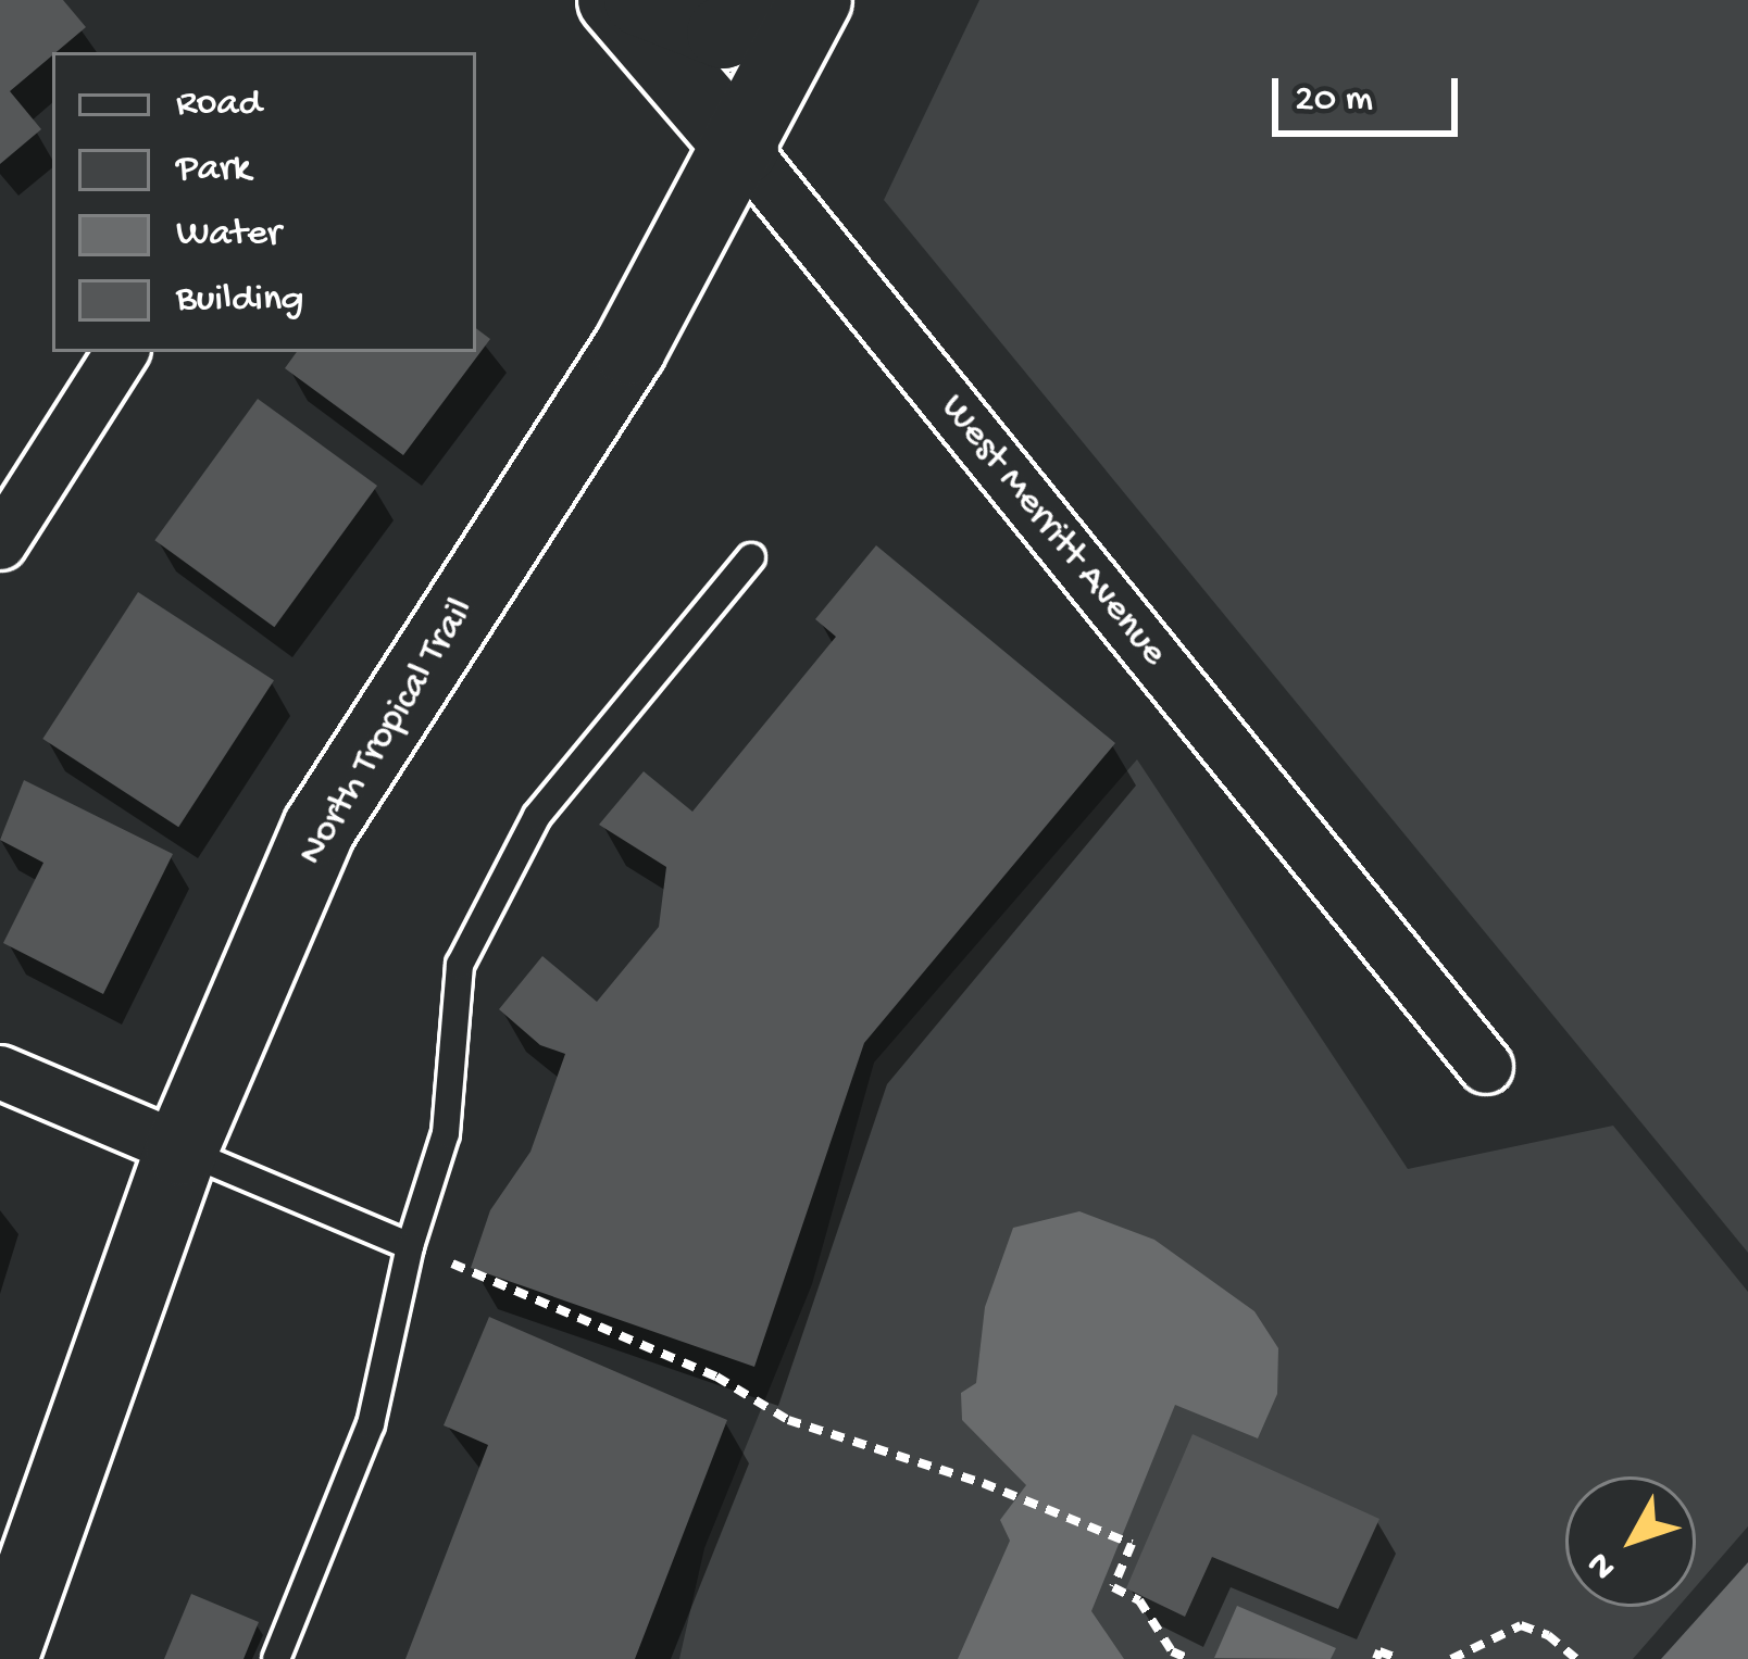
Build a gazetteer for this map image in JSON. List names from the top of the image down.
{
  "streets": {
    "street": ["West Merritt Avenue", "North Tropical Trail"]
  },
  "crossings": [
    ["West Merritt Avenue", "North Tropical Trail"]
  ],
  "legend": [
    "Road",
    "Park",
    "Water",
    "Building"
  ],
  "scale_bar": "20 m",
  "north": "bottom left"
}
